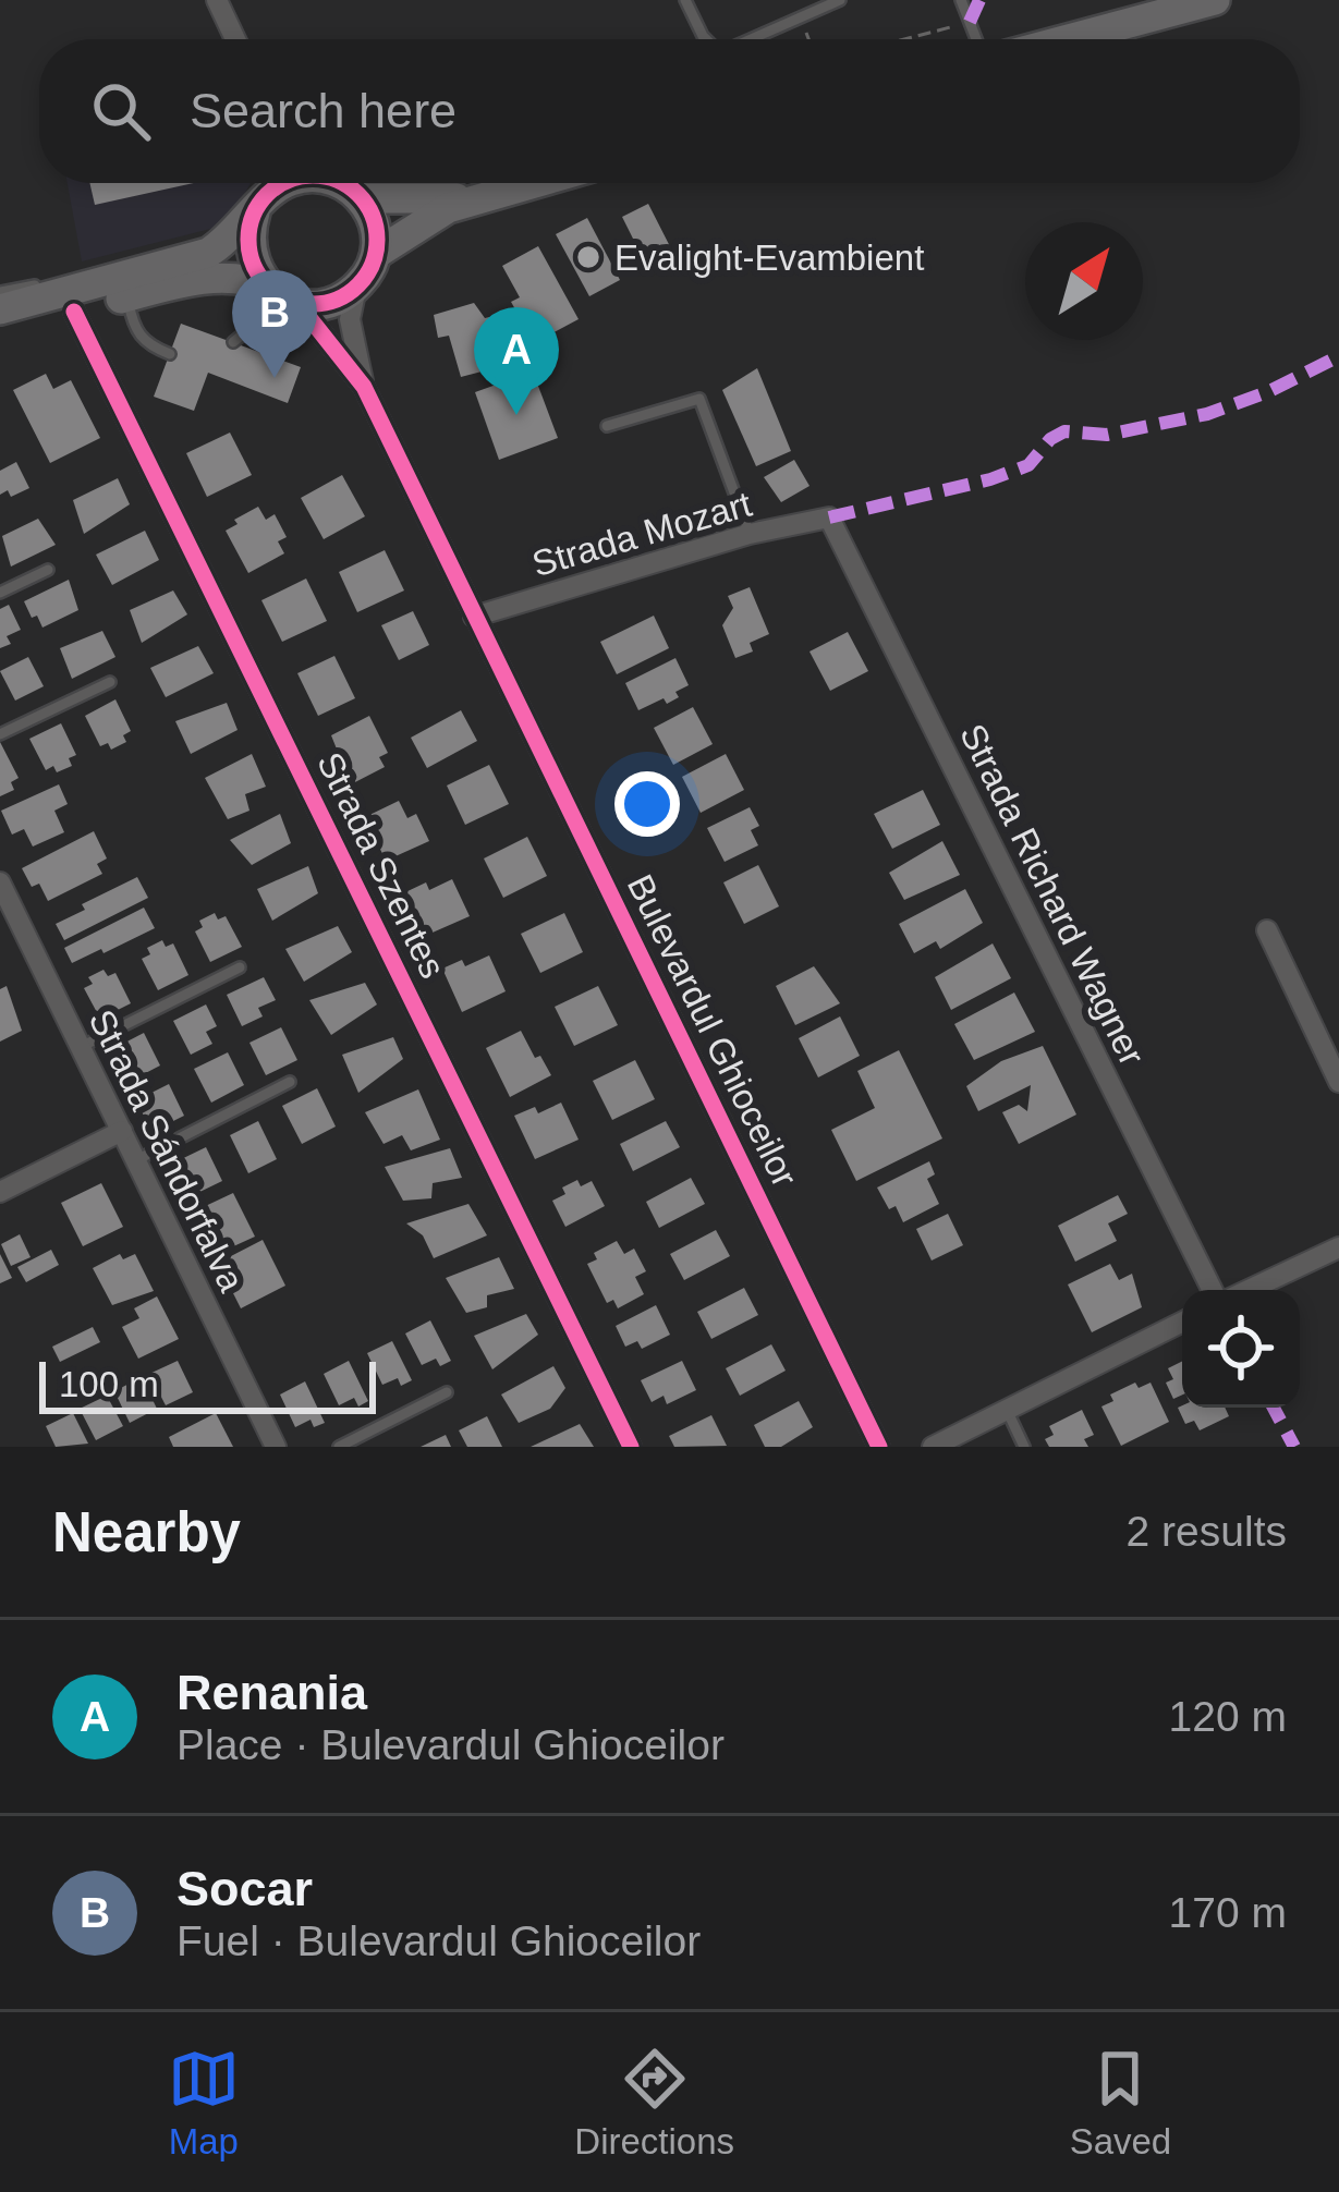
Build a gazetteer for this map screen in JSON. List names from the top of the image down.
{
  "streets": {
    "street": [
      "Strada Mozart",
      "Strada Szentes",
      "Strada Richard Wagner",
      "Bulevardul Ghioceilor",
      "Strada Sándorfalva"
    ]
  },
  "crossings": [
    ["Strada Mozart", "Strada Richard Wagner"],
    ["Strada Mozart", "Bulevardul Ghioceilor"]
  ],
  "places": ["Evalight-Evambient"],
  "scale_bar": "100 m",
  "north": "top right",
  "page": {
    "search": "Search here",
    "pins": ["B", "A"],
    "scale": "100 m",
    "heading": ["Nearby", "2 results"],
    "list": [
      {
        "mark": "A",
        "name": "Renania",
        "note": "Place · Bulevardul Ghioceilor",
        "value": "120 m"
      },
      {
        "mark": "B",
        "name": "Socar",
        "note": "Fuel · Bulevardul Ghioceilor",
        "value": "170 m"
      }
    ],
    "nav": ["Map", "Directions", "Saved"]
  }
}
